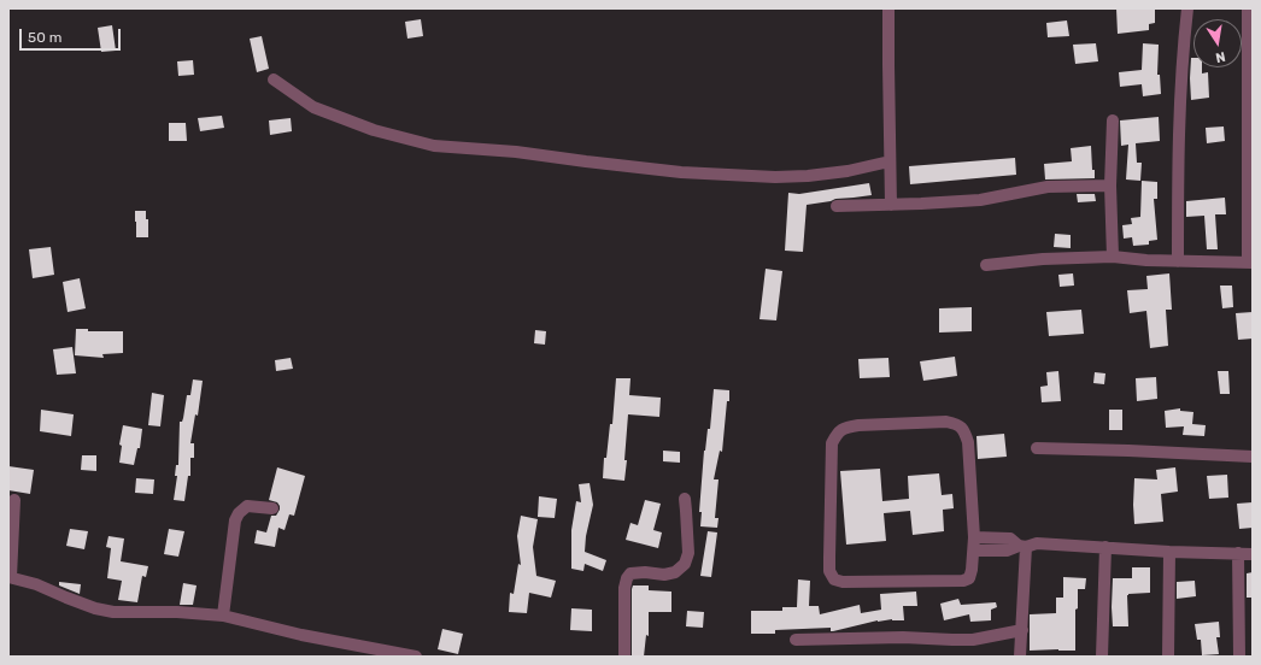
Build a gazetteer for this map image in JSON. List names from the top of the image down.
{
  "scale_bar": "50 m",
  "north": "bottom"
}
